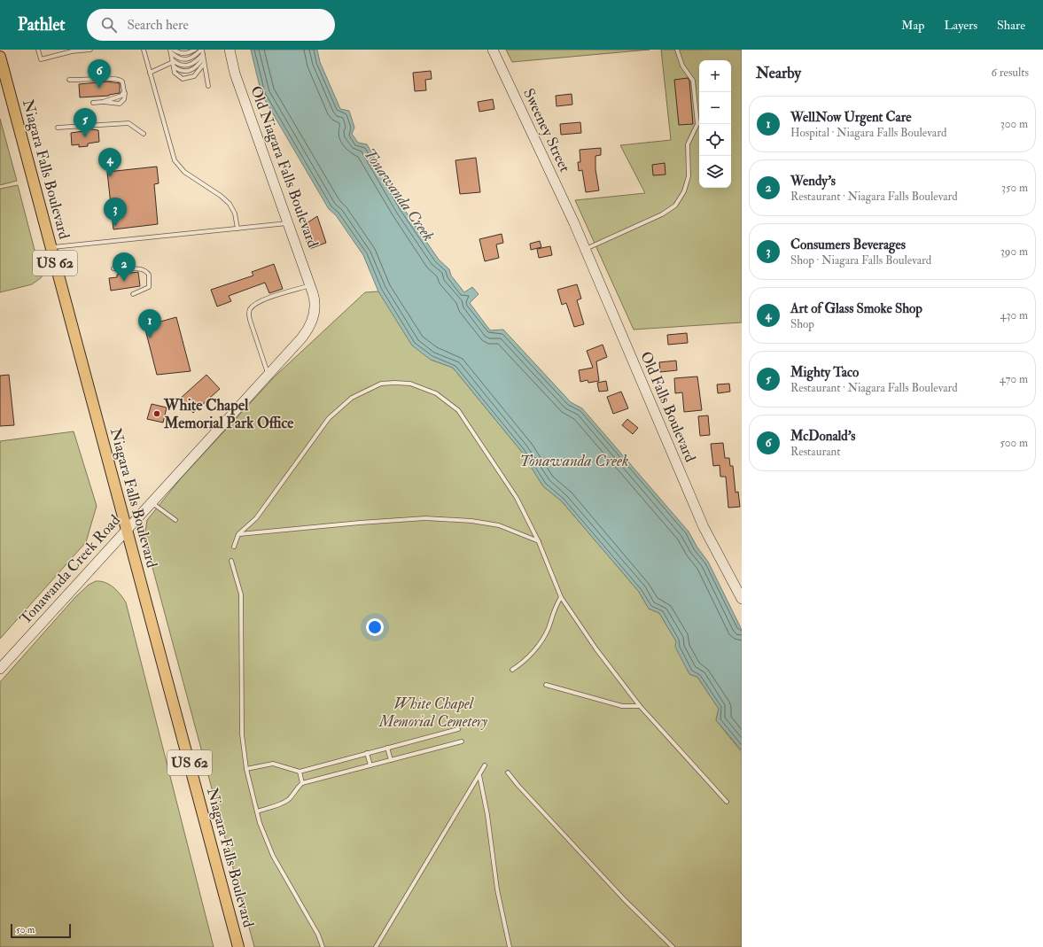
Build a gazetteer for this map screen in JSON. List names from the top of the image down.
{
  "streets": {
    "main road": ["Niagara Falls Boulevard", "US 62"],
    "street": [
      "Sweeney Street",
      "Old Niagara Falls Boulevard",
      "Old Falls Boulevard",
      "Tonawanda Creek Road"
    ]
  },
  "crossings": [
    ["Sweeney Street", "Old Falls Boulevard"],
    ["Old Niagara Falls Boulevard", "Tonawanda Creek Road"],
    ["Niagara Falls Boulevard", "Tonawanda Creek Road"]
  ],
  "water": ["Tonawanda Creek"],
  "parks": ["White Chapel Memorial Cemetery"],
  "places": ["White Chapel Memorial Park Office"],
  "scale_bar": "50 m",
  "page": {
    "header": "Pathlet",
    "search": "Search here",
    "nav": ["Map", "Layers", "Share"],
    "heading": ["Nearby", "6 results"],
    "pins": [
      "6",
      "5",
      "4",
      "3",
      "2",
      "1"
    ],
    "map_buttons": ["+", "−"],
    "list": [
      {
        "mark": "1",
        "name": "WellNow Urgent Care",
        "note": "Hospital · Niagara Falls Boulevard",
        "value": "300 m"
      },
      {
        "mark": "2",
        "name": "Wendy's",
        "note": "Restaurant · Niagara Falls Boulevard",
        "value": "350 m"
      },
      {
        "mark": "3",
        "name": "Consumers Beverages",
        "note": "Shop · Niagara Falls Boulevard",
        "value": "390 m"
      },
      {
        "mark": "4",
        "name": "Art of Glass Smoke Shop",
        "note": "Shop",
        "value": "430 m"
      },
      {
        "mark": "5",
        "name": "Mighty Taco",
        "note": "Restaurant · Niagara Falls Boulevard",
        "value": "470 m"
      },
      {
        "mark": "6",
        "name": "McDonald's",
        "note": "Restaurant",
        "value": "500 m"
      }
    ],
    "scale": "50 m"
  }
}
